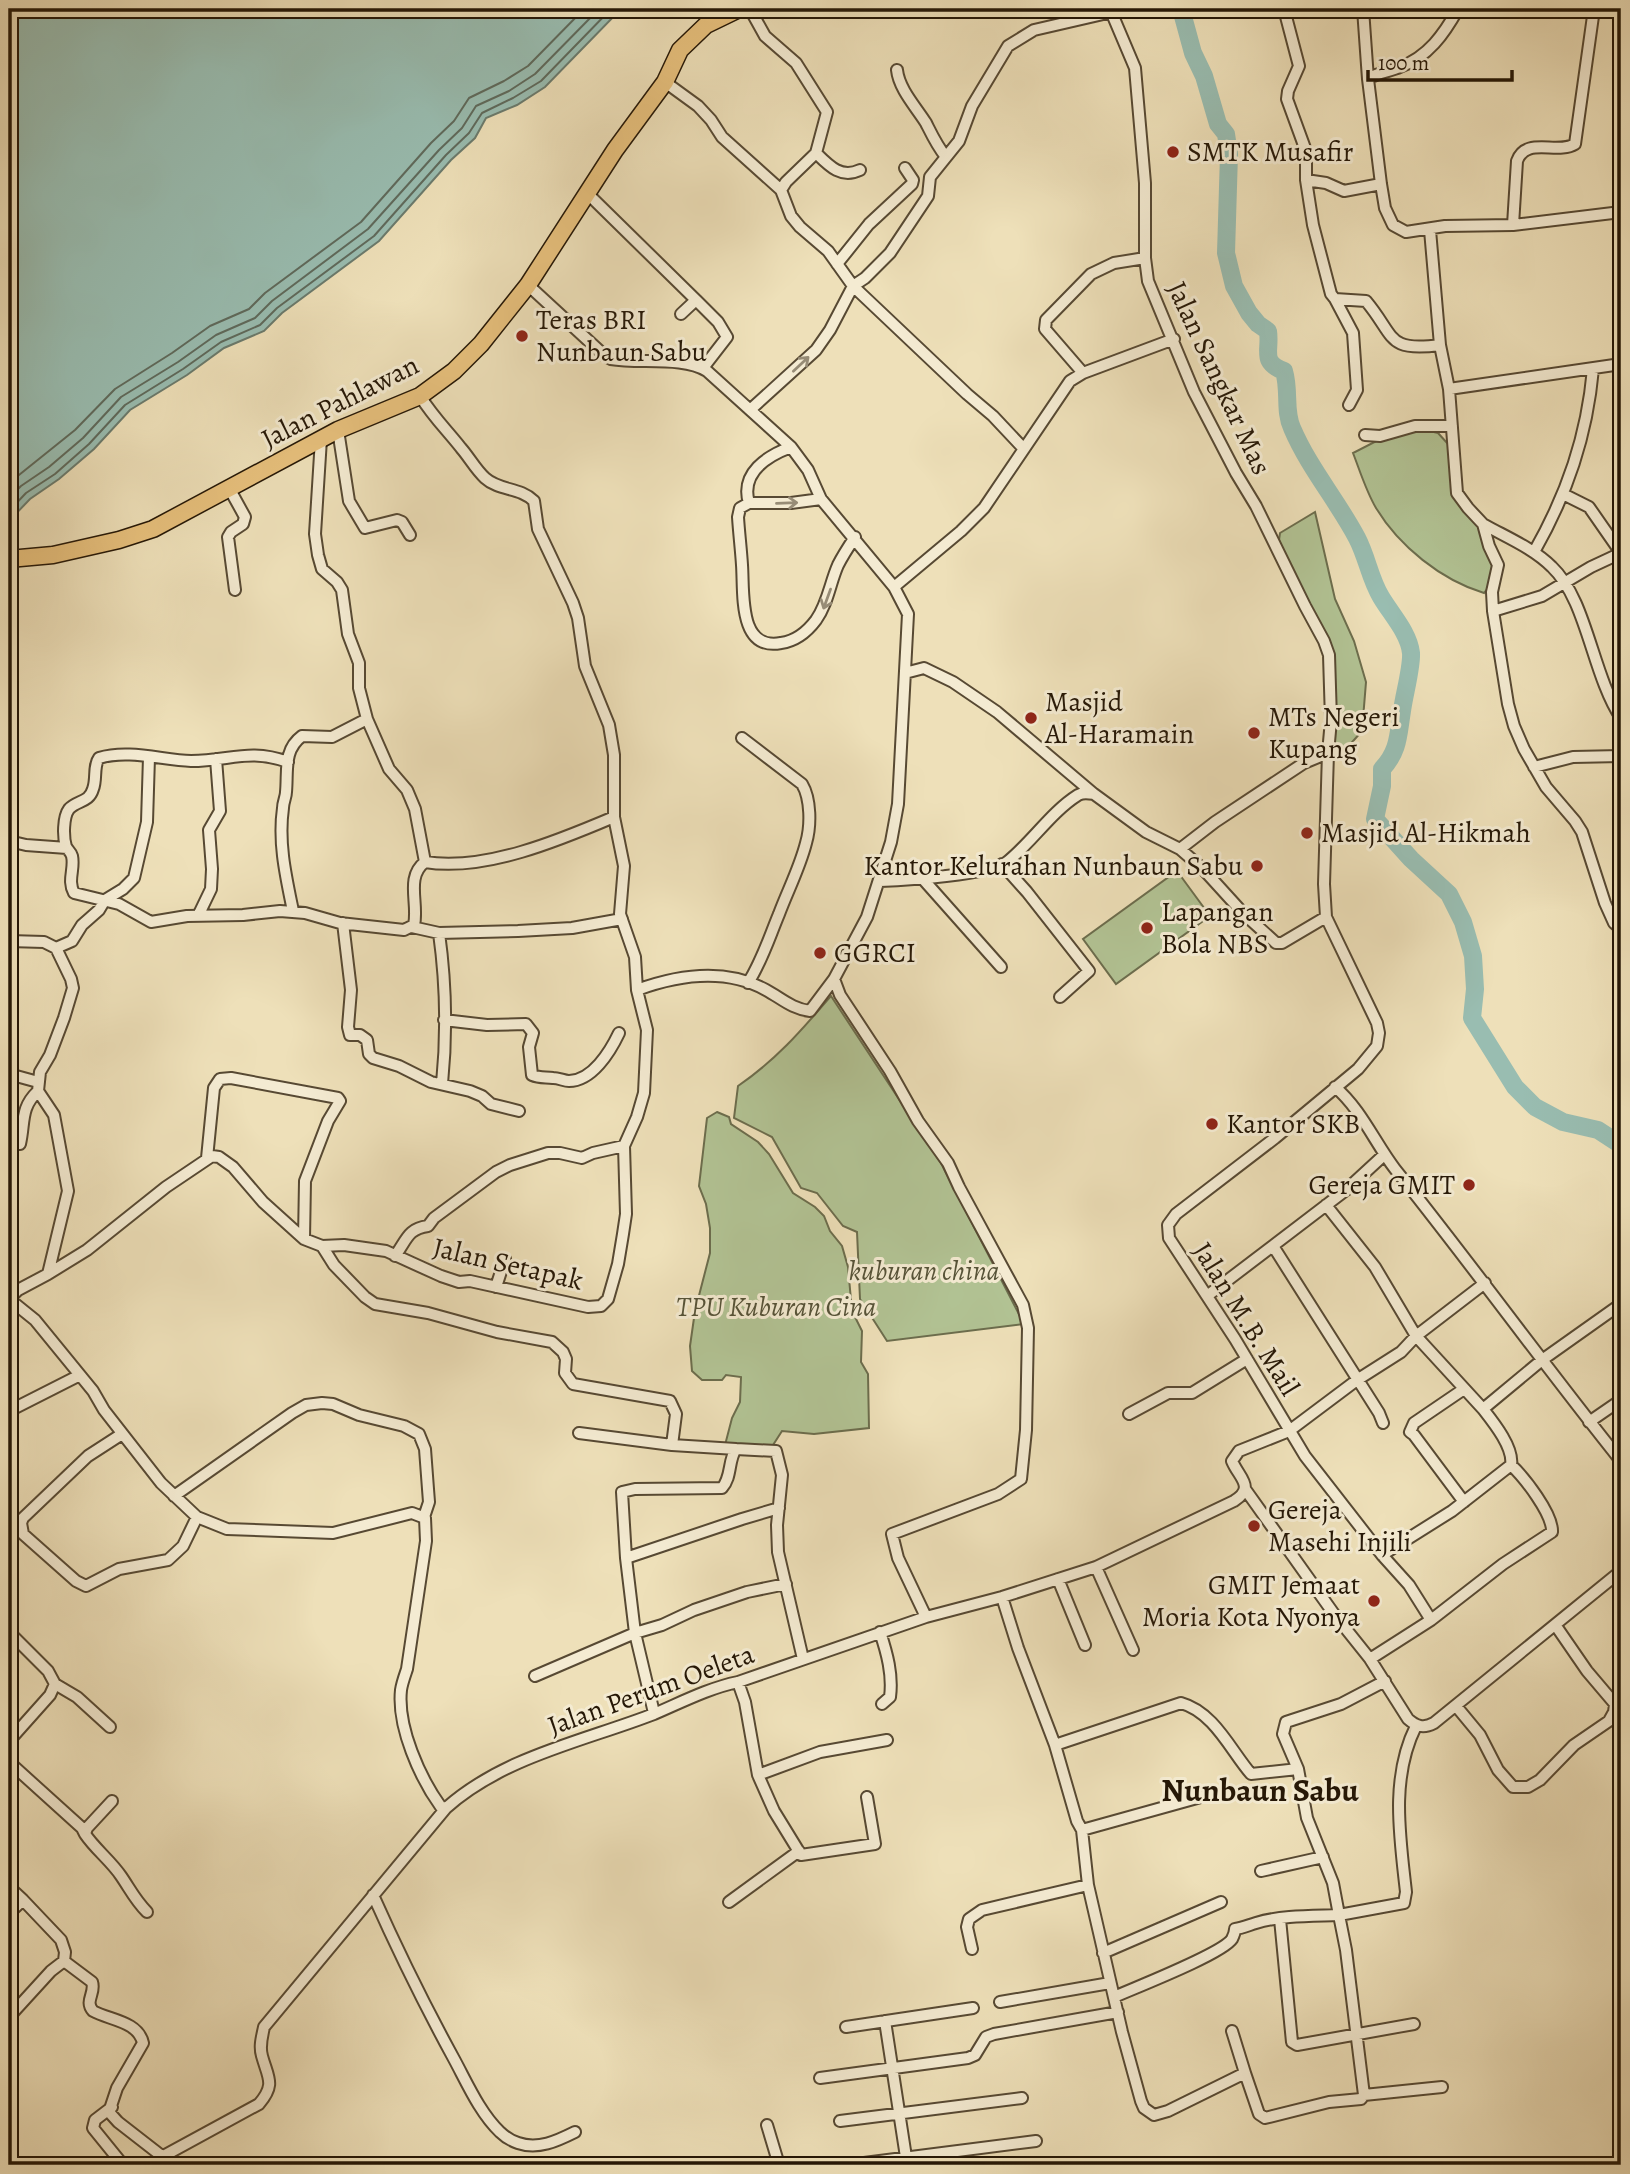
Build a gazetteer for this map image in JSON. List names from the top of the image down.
{
  "streets": {
    "highway": ["Jalan Pahlawan"],
    "street": [
      "Jalan Sangkar Mas",
      "Jalan Setapak",
      "Jalan M.B. Mail",
      "Jalan Perum Oeleta"
    ]
  },
  "crossings": [
    ["Jalan Pahlawan", "Jalan Setapak"]
  ],
  "districts": ["Nunbaun Sabu"],
  "parks": ["kuburan china", "TPU Kuburan Cina"],
  "places": [
    "SMTK Musafir",
    "Teras BRI Nunbaun Sabu",
    "Masjid Al-Haramain",
    "MTs Negeri Kupang",
    "Masjid Al-Hikmah",
    "Kantor Kelurahan Nunbaun Sabu",
    "Lapangan Bola NBS",
    "GGRCI",
    "Kantor SKB",
    "Gereja GMIT",
    "Gereja Masehi Injili",
    "GMIT Jemaat Moria Kota Nyonya"
  ],
  "scale_bar": "100 m"
}
